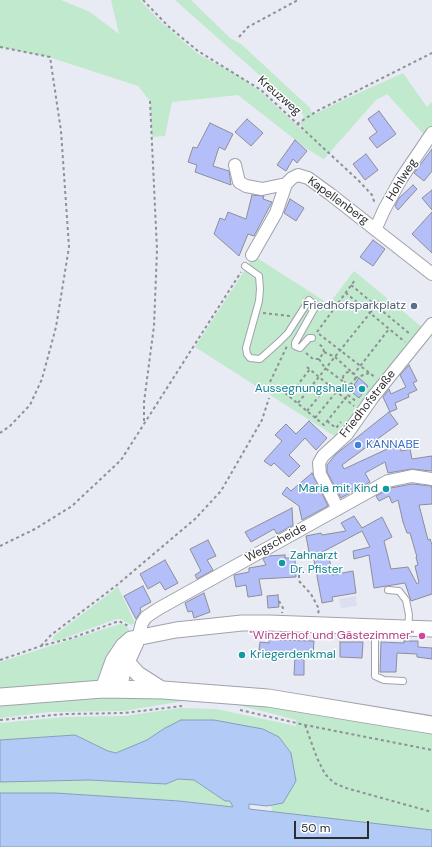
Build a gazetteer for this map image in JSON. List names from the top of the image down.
{
  "streets": {
    "street": [
      "Hohlweg",
      "Kapellenberg",
      "Friedhofstraße",
      "Wegscheide"
    ],
    "path": ["Kreuzweg"]
  },
  "crossings": [
    ["Kreuzweg", "Hohlweg"],
    ["Kreuzweg", "Kapellenberg"],
    ["Hohlweg", "Kapellenberg"],
    ["Friedhofstraße", "Wegscheide"]
  ],
  "places": [
    "Friedhofsparkplatz",
    "Aussegnungshalle",
    "KANNABE",
    "Maria mit Kind",
    "Zahnarzt Dr. Pfister",
    "\"Winzerhof und Gästezimmer\"",
    "Kriegerdenkmal"
  ],
  "scale_bar": "50 m"
}
